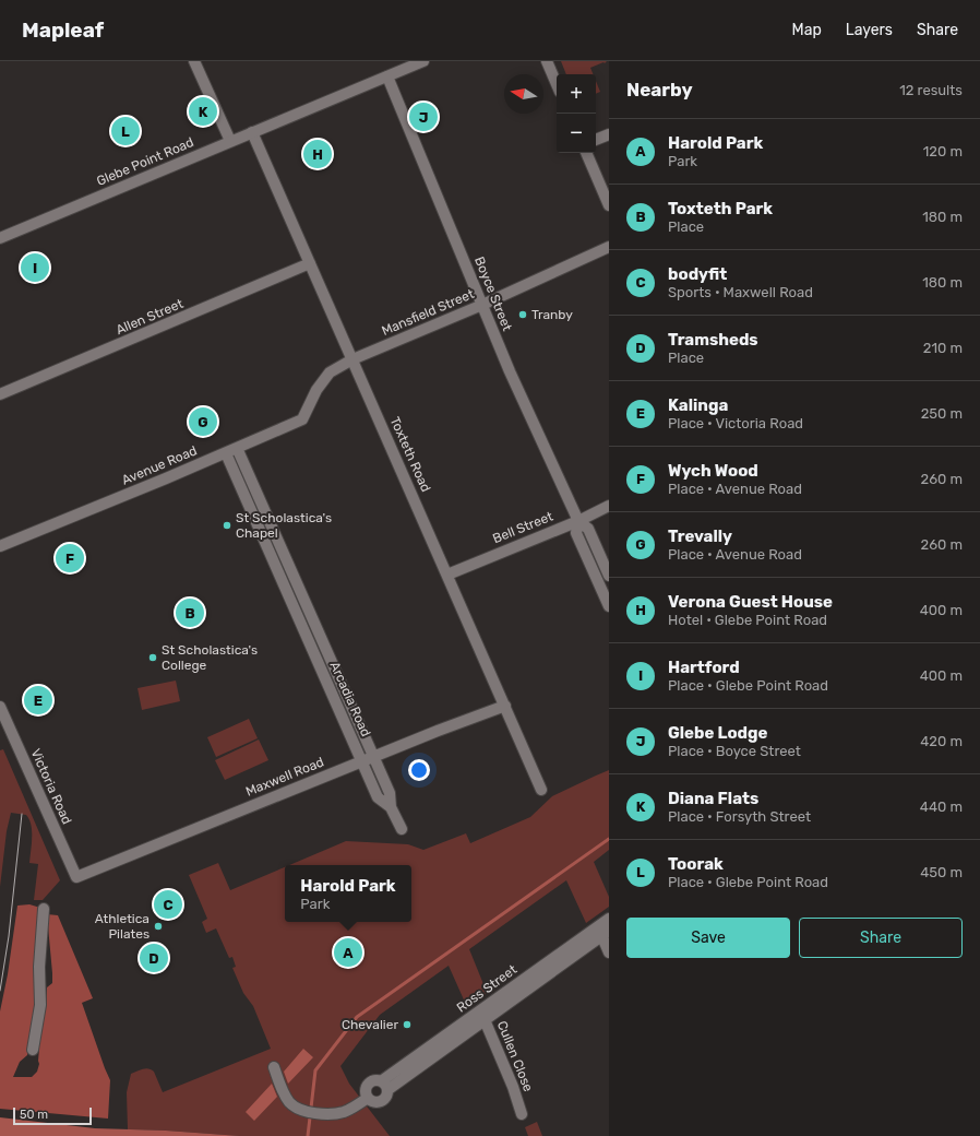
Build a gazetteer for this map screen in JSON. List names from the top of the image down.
{
  "streets": {
    "street": [
      "Glebe Point Road",
      "Boyce Street",
      "Mansfield Street",
      "Allen Street",
      "Toxteth Road",
      "Avenue Road",
      "Bell Street",
      "Arcadia Road",
      "Maxwell Road",
      "Victoria Road",
      "Ross Street",
      "Cullen Close"
    ]
  },
  "crossings": [
    ["Glebe Point Road", "Boyce Street"],
    ["Glebe Point Road", "Toxteth Road"],
    ["Boyce Street", "Mansfield Street"],
    ["Boyce Street", "Bell Street"],
    ["Mansfield Street", "Toxteth Road"],
    ["Mansfield Street", "Avenue Road"],
    ["Allen Street", "Toxteth Road"],
    ["Toxteth Road", "Avenue Road"],
    ["Toxteth Road", "Bell Street"],
    ["Toxteth Road", "Maxwell Road"],
    ["Avenue Road", "Arcadia Road"],
    ["Arcadia Road", "Maxwell Road"],
    ["Maxwell Road", "Victoria Road"],
    ["Ross Street", "Cullen Close"]
  ],
  "places": [
    "Tranby",
    "St Scholastica's Chapel",
    "St Scholastica's College",
    "Athletica Pilates",
    "Chevalier"
  ],
  "scale_bar": "50 m",
  "north": "left",
  "page": {
    "header": "Mapleaf",
    "nav": ["Map", "Layers", "Share"],
    "heading": ["Nearby", "12 results"],
    "map_buttons": ["+", "−"],
    "pins": [
      "K",
      "J",
      "L",
      "H",
      "I",
      "G",
      "F",
      "B",
      "E",
      "C",
      "A",
      "D"
    ],
    "list": [
      {
        "mark": "A",
        "name": "Harold Park",
        "note": "Park",
        "value": "120 m"
      },
      {
        "mark": "B",
        "name": "Toxteth Park",
        "note": "Place",
        "value": "180 m"
      },
      {
        "mark": "C",
        "name": "bodyfit",
        "note": "Sports · Maxwell Road",
        "value": "180 m"
      },
      {
        "mark": "D",
        "name": "Tramsheds",
        "note": "Place",
        "value": "210 m"
      },
      {
        "mark": "E",
        "name": "Kalinga",
        "note": "Place · Victoria Road",
        "value": "250 m"
      },
      {
        "mark": "F",
        "name": "Wych Wood",
        "note": "Place · Avenue Road",
        "value": "260 m"
      },
      {
        "mark": "G",
        "name": "Trevally",
        "note": "Place · Avenue Road",
        "value": "260 m"
      },
      {
        "mark": "H",
        "name": "Verona Guest House",
        "note": "Hotel · Glebe Point Road",
        "value": "400 m"
      },
      {
        "mark": "I",
        "name": "Hartford",
        "note": "Place · Glebe Point Road",
        "value": "400 m"
      },
      {
        "mark": "J",
        "name": "Glebe Lodge",
        "note": "Place · Boyce Street",
        "value": "420 m"
      },
      {
        "mark": "K",
        "name": "Diana Flats",
        "note": "Place · Forsyth Street",
        "value": "440 m"
      },
      {
        "mark": "L",
        "name": "Toorak",
        "note": "Place · Glebe Point Road",
        "value": "450 m"
      }
    ],
    "popup": ["Harold Park", "Park"],
    "buttons": ["Save", "Share"],
    "scale": "50 m"
  }
}
